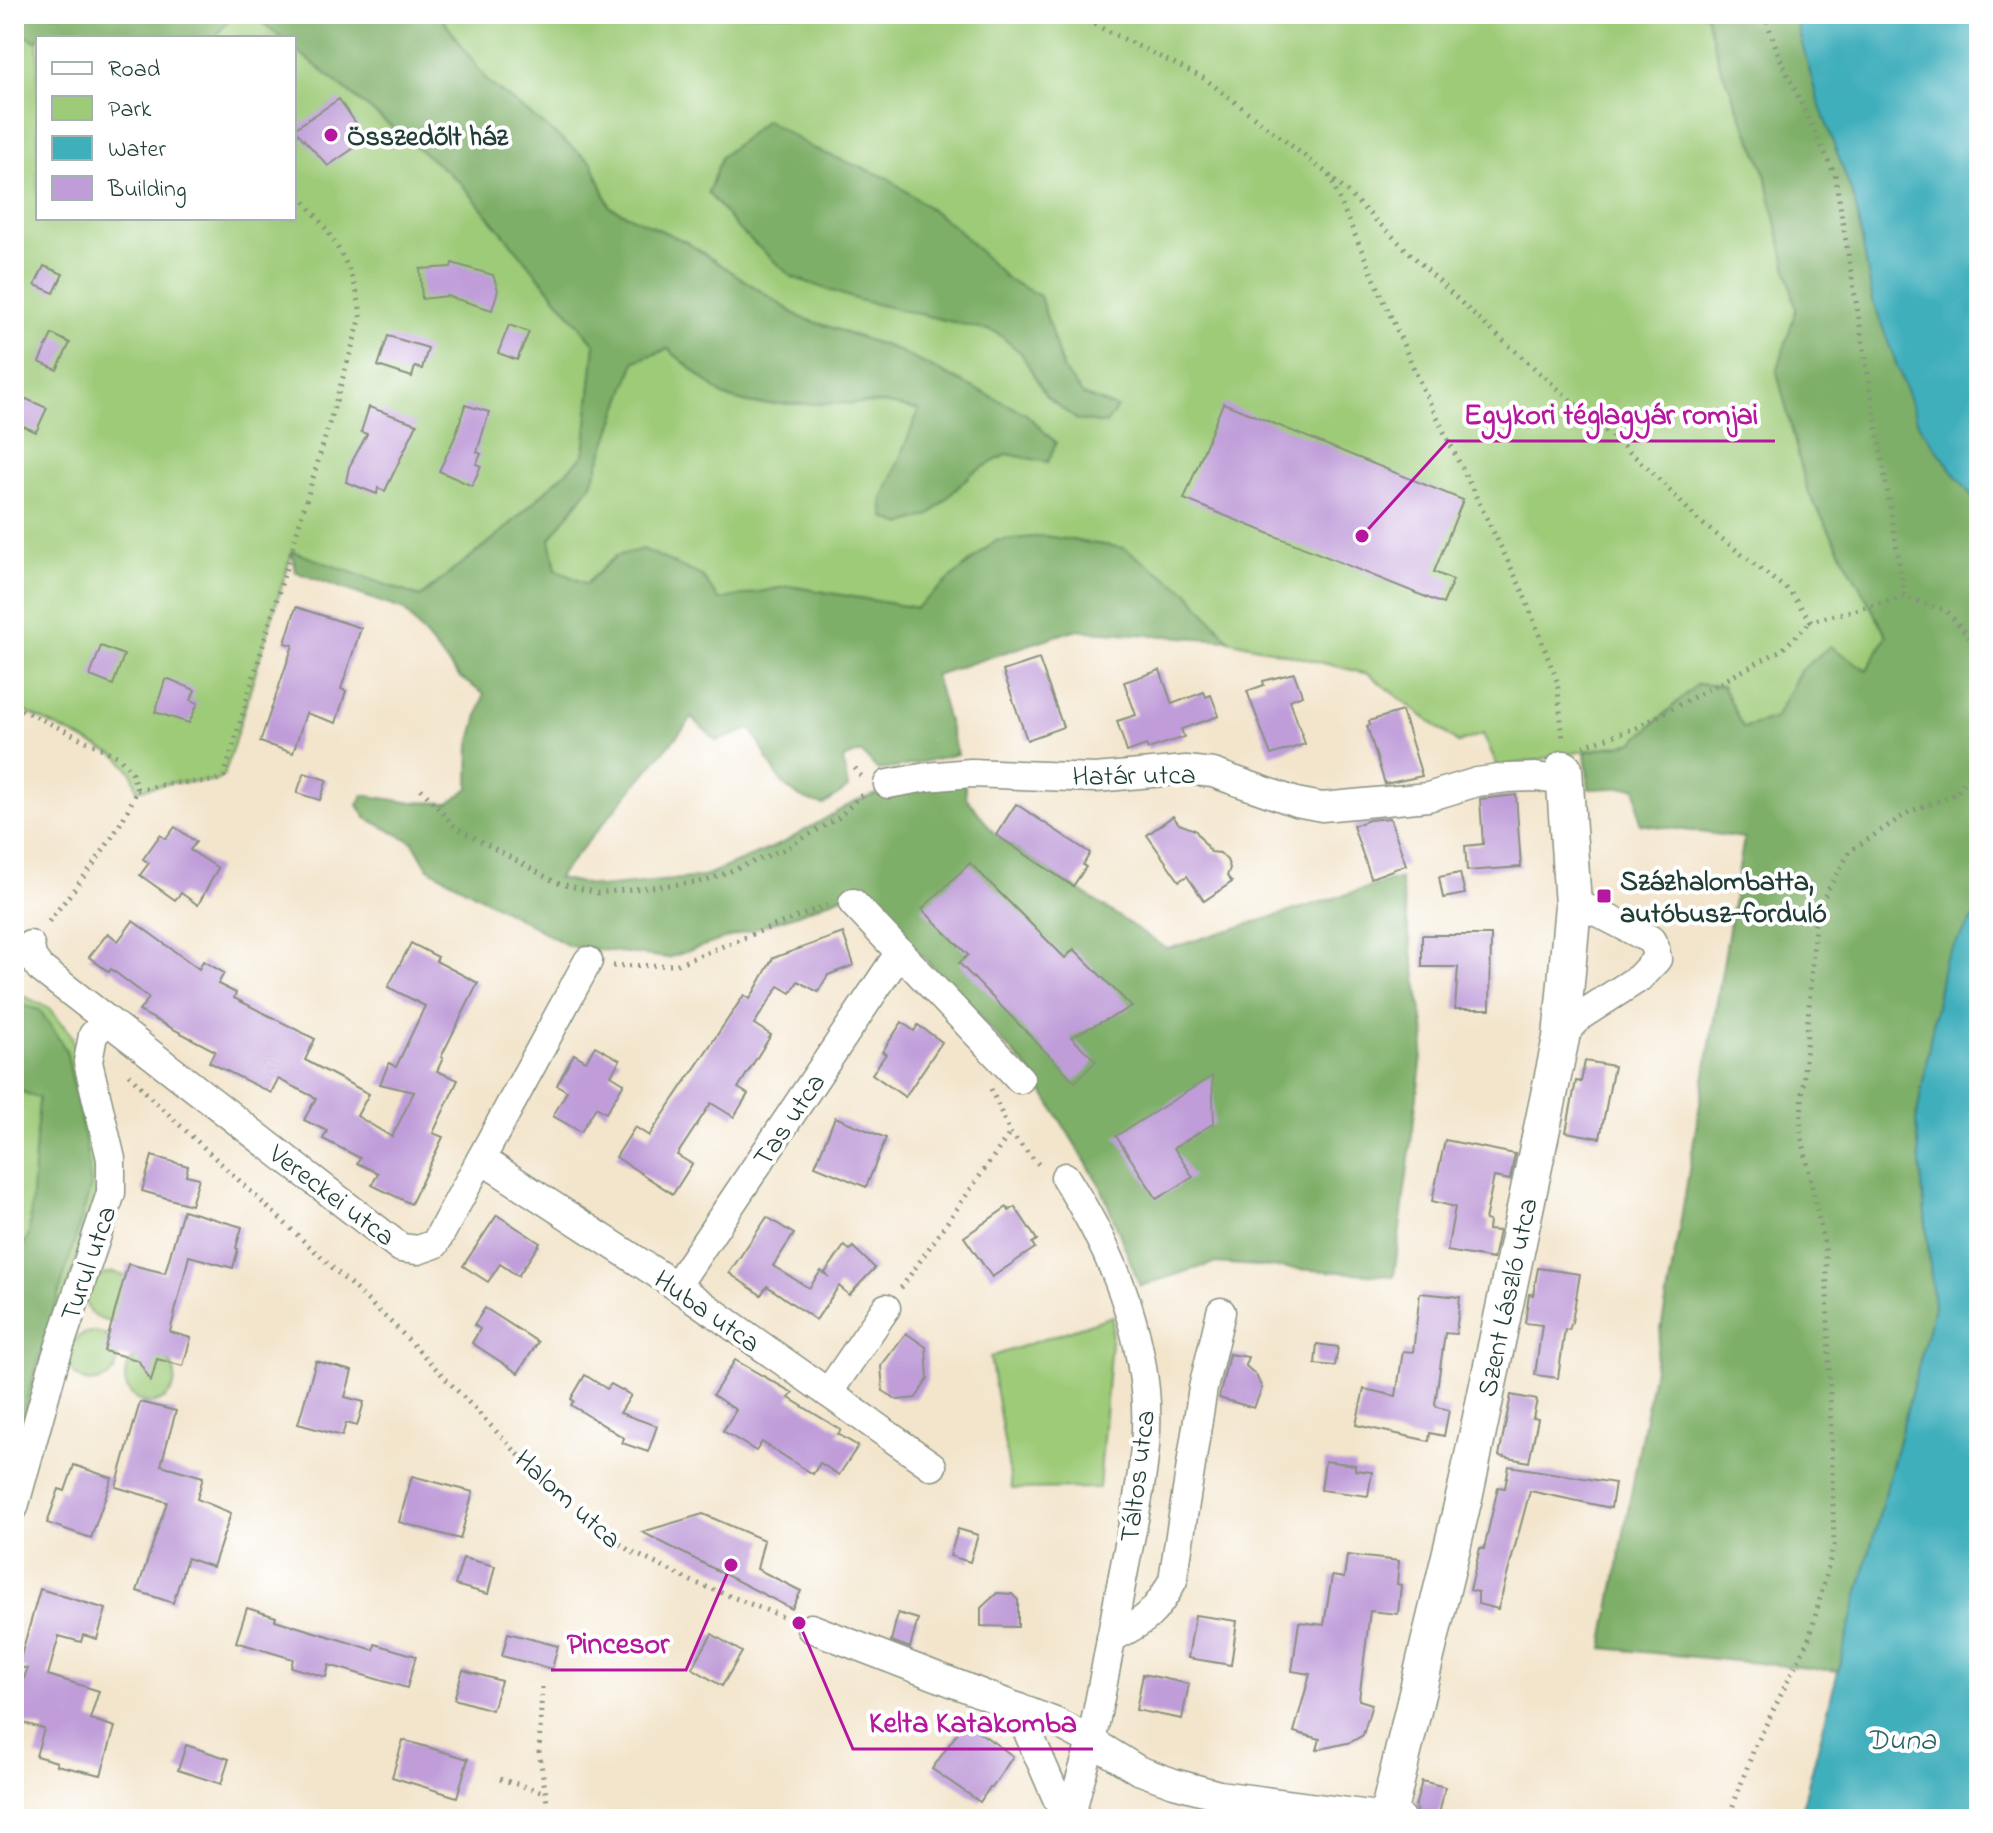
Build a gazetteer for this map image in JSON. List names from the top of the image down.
{
  "streets": {
    "street": [
      "Határ utca",
      "Tas utca",
      "Vereckei utca",
      "Turul utca",
      "Szent László utca",
      "Huba utca",
      "Táltos utca"
    ],
    "path": ["Halom utca"]
  },
  "crossings": [
    ["Határ utca", "Szent László utca"],
    ["Tas utca", "Huba utca"],
    ["Vereckei utca", "Turul utca"],
    ["Vereckei utca", "Huba utca"],
    ["Vereckei utca", "Halom utca"],
    ["Turul utca", "Halom utca"]
  ],
  "water": ["Duna"],
  "places": {
    "other": [
      "Összedőlt ház",
      "Egykori téglagyár romjai",
      "Pincesor",
      "Kelta Katakomba"
    ],
    "transit": ["Százhalombatta, autóbusz-forduló"]
  },
  "legend": [
    "Road",
    "Park",
    "Water",
    "Building"
  ]
}
